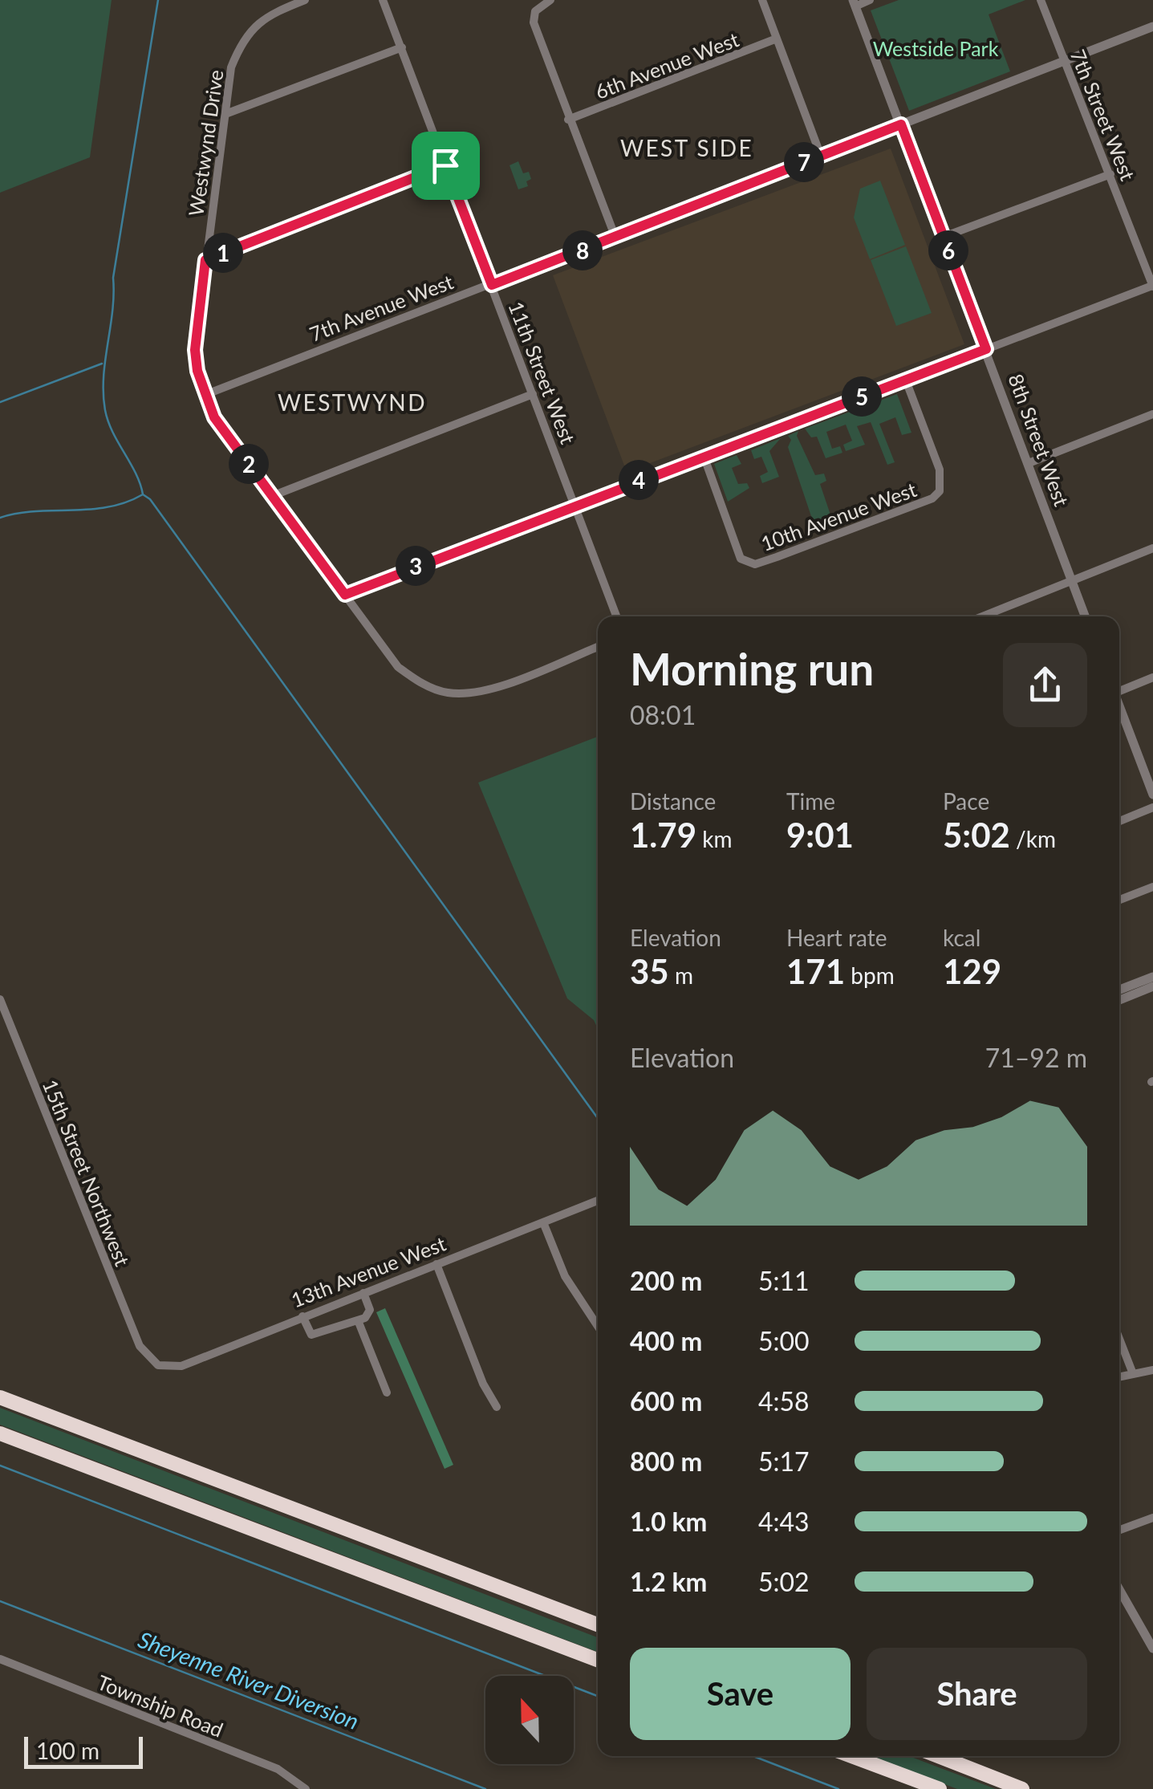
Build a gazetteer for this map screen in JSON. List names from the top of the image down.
{
  "streets": {
    "street": [
      "6th Avenue West",
      "7th Street West",
      "Westwynd Drive",
      "7th Avenue West",
      "11th Street West",
      "8th Street West",
      "10th Avenue West",
      "15th Street Northwest",
      "13th Avenue West",
      "Township Road"
    ]
  },
  "crossings": [
    ["7th Street West", "7th Avenue West"],
    ["Westwynd Drive", "7th Avenue West"],
    ["7th Avenue West", "11th Street West"],
    ["7th Avenue West", "8th Street West"],
    ["15th Street Northwest", "13th Avenue West"]
  ],
  "districts": ["WEST SIDE", "WESTWYND"],
  "water": ["Sheyenne River Diversion"],
  "parks": ["Westside Park"],
  "scale_bar": "100 m",
  "north": "top",
  "page": {
    "pins": [
      "7",
      "6",
      "8",
      "1",
      "5",
      "2",
      "4",
      "3"
    ],
    "heading": ["Morning run", "08:01"],
    "stats": [
      ["Distance", "1.79 km"],
      ["Time", "9:01"],
      ["Pace", "5:02 /km"],
      ["Elevation", "35 m"],
      ["Heart rate", "171 bpm"],
      ["kcal", "129"]
    ],
    "chart": ["Elevation", "71–92 m"],
    "list": [
      {
        "name": "200 m",
        "note": "5:11"
      },
      {
        "name": "400 m",
        "note": "5:00"
      },
      {
        "name": "600 m",
        "note": "4:58"
      },
      {
        "name": "800 m",
        "note": "5:17"
      },
      {
        "name": "1.0 km",
        "note": "4:43"
      },
      {
        "name": "1.2 km",
        "note": "5:02"
      }
    ],
    "buttons": ["Save", "Share"],
    "scale": "100 m"
  }
}
